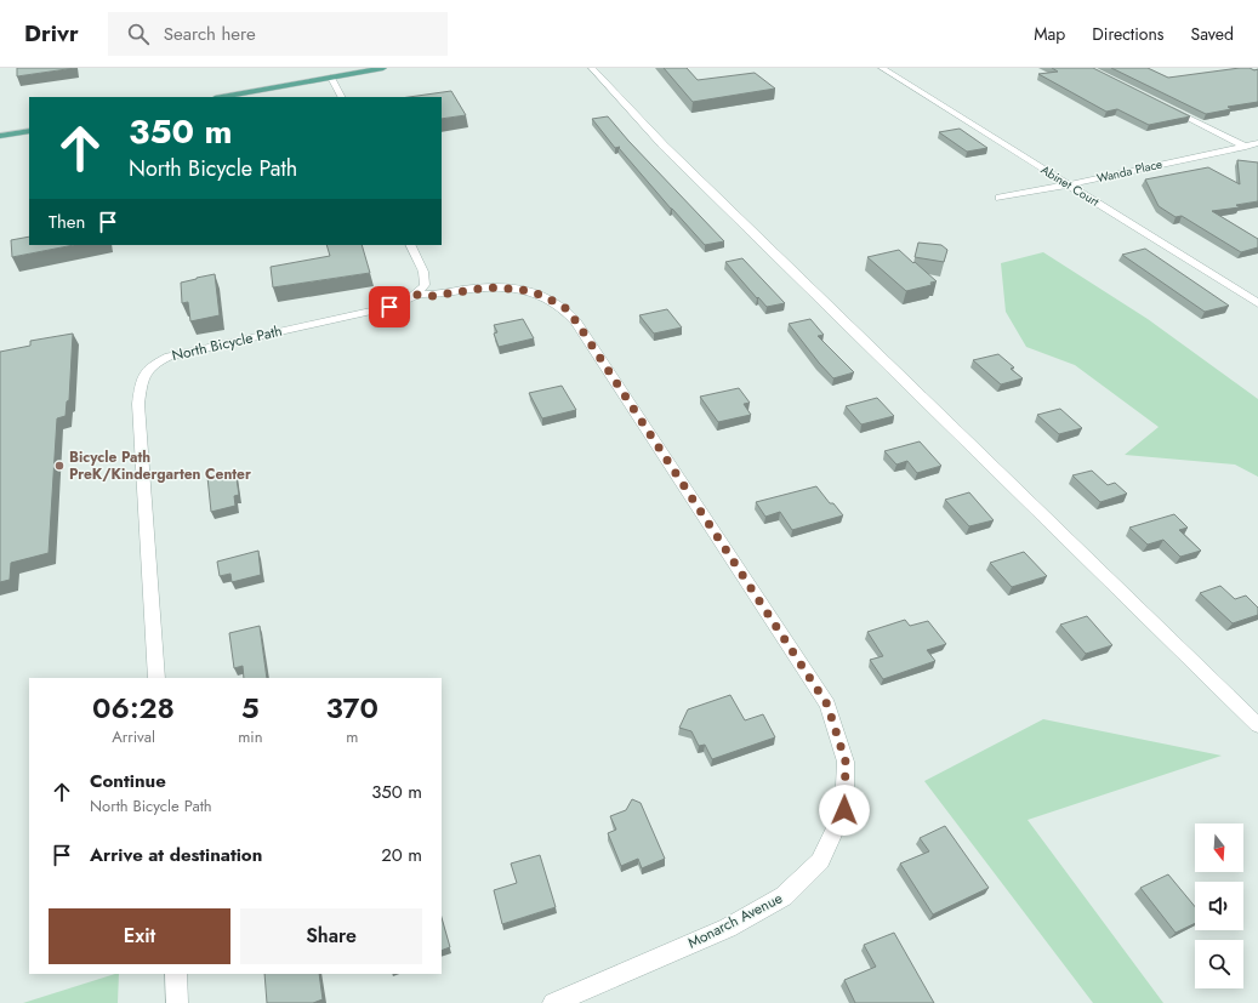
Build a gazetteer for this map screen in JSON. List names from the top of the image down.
{
  "streets": {
    "street": [
      "Wanda Place",
      "Abinet Court",
      "North Bicycle Path",
      "Monarch Avenue"
    ]
  },
  "crossings": [
    ["Wanda Place", "Abinet Court"],
    ["North Bicycle Path", "Monarch Avenue"]
  ],
  "places": ["Bicycle Path PreK/Kindergarten Center"],
  "north": "bottom",
  "page": {
    "header": "Drivr",
    "search": "Search here",
    "nav": ["Map", "Directions", "Saved"],
    "turn": ["350 m", "North Bicycle Path"],
    "then": "Then",
    "eta": [
      "06:28",
      "Arrival",
      "5",
      "min",
      "370",
      "m"
    ],
    "list": [
      {
        "name": "Continue",
        "note": "North Bicycle Path",
        "value": "350 m"
      },
      {
        "name": "Arrive at destination",
        "value": "20 m"
      }
    ],
    "buttons": ["Exit", "Share"]
  }
}
